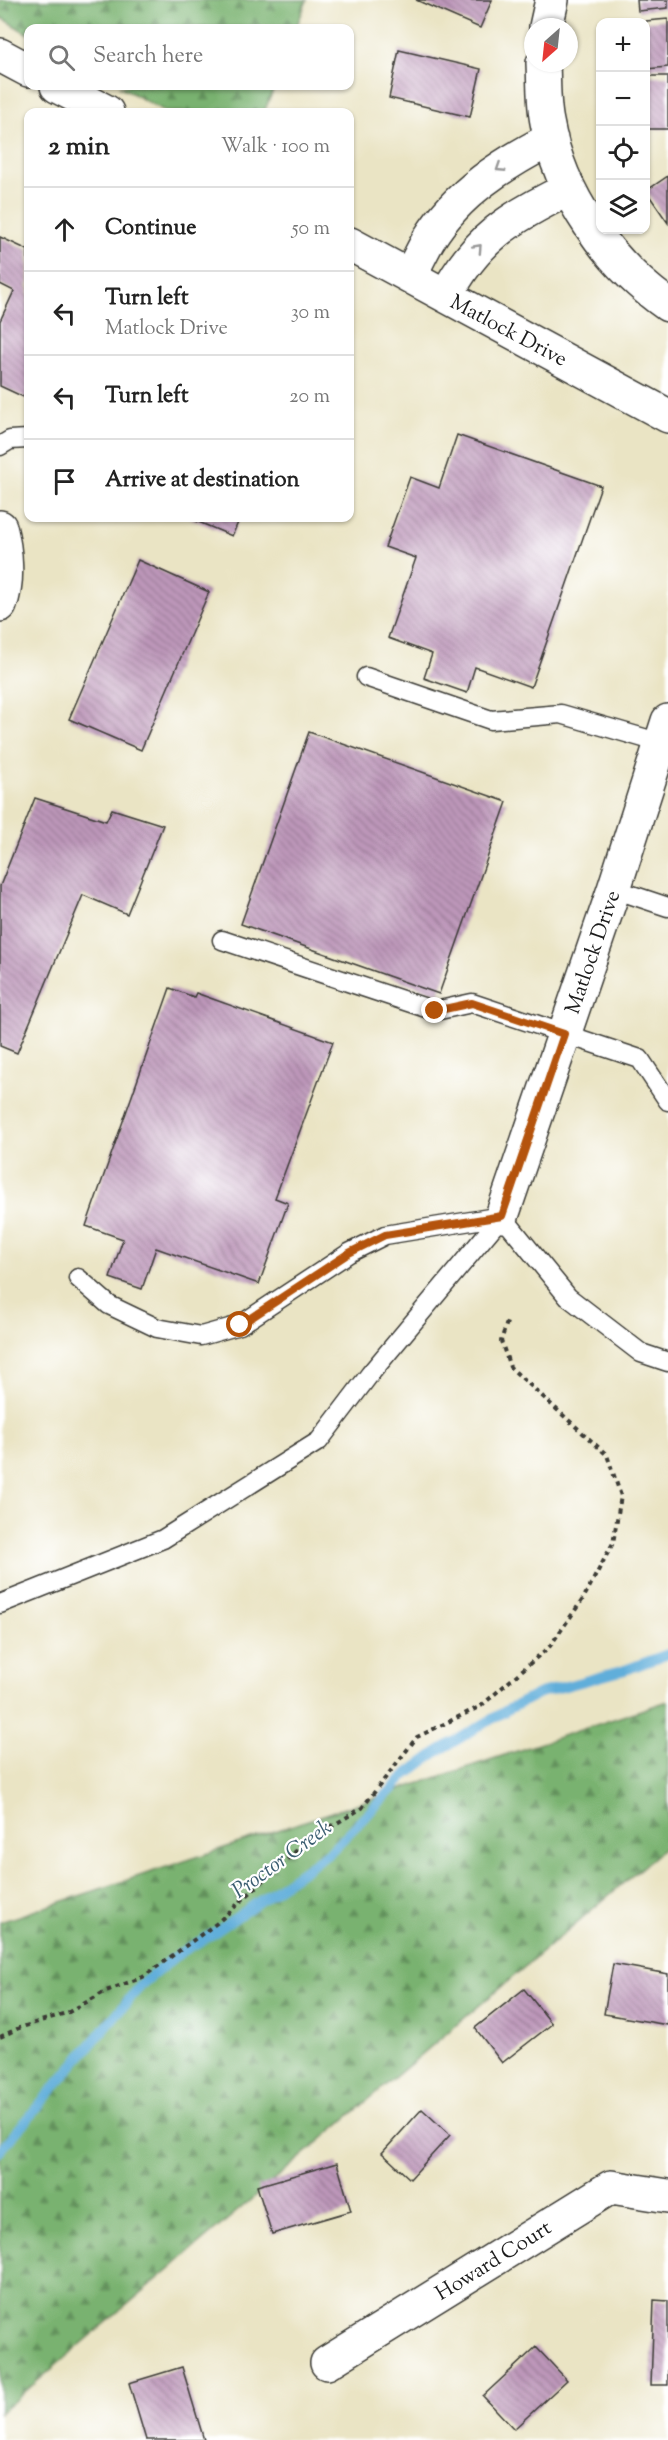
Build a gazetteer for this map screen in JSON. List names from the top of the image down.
{
  "streets": {
    "street": ["Matlock Drive", "Howard Court"]
  },
  "water": ["Proctor Creek"],
  "north": "bottom left",
  "page": {
    "map_buttons": ["+", "−"],
    "search": "Search here",
    "heading": ["2 min", "Walk · 100 m"],
    "list": [
      ["Continue", "50 m"],
      ["Turn left", "Matlock Drive", "30 m"],
      ["Turn left", "20 m"],
      "Arrive at destination"
    ]
  }
}
